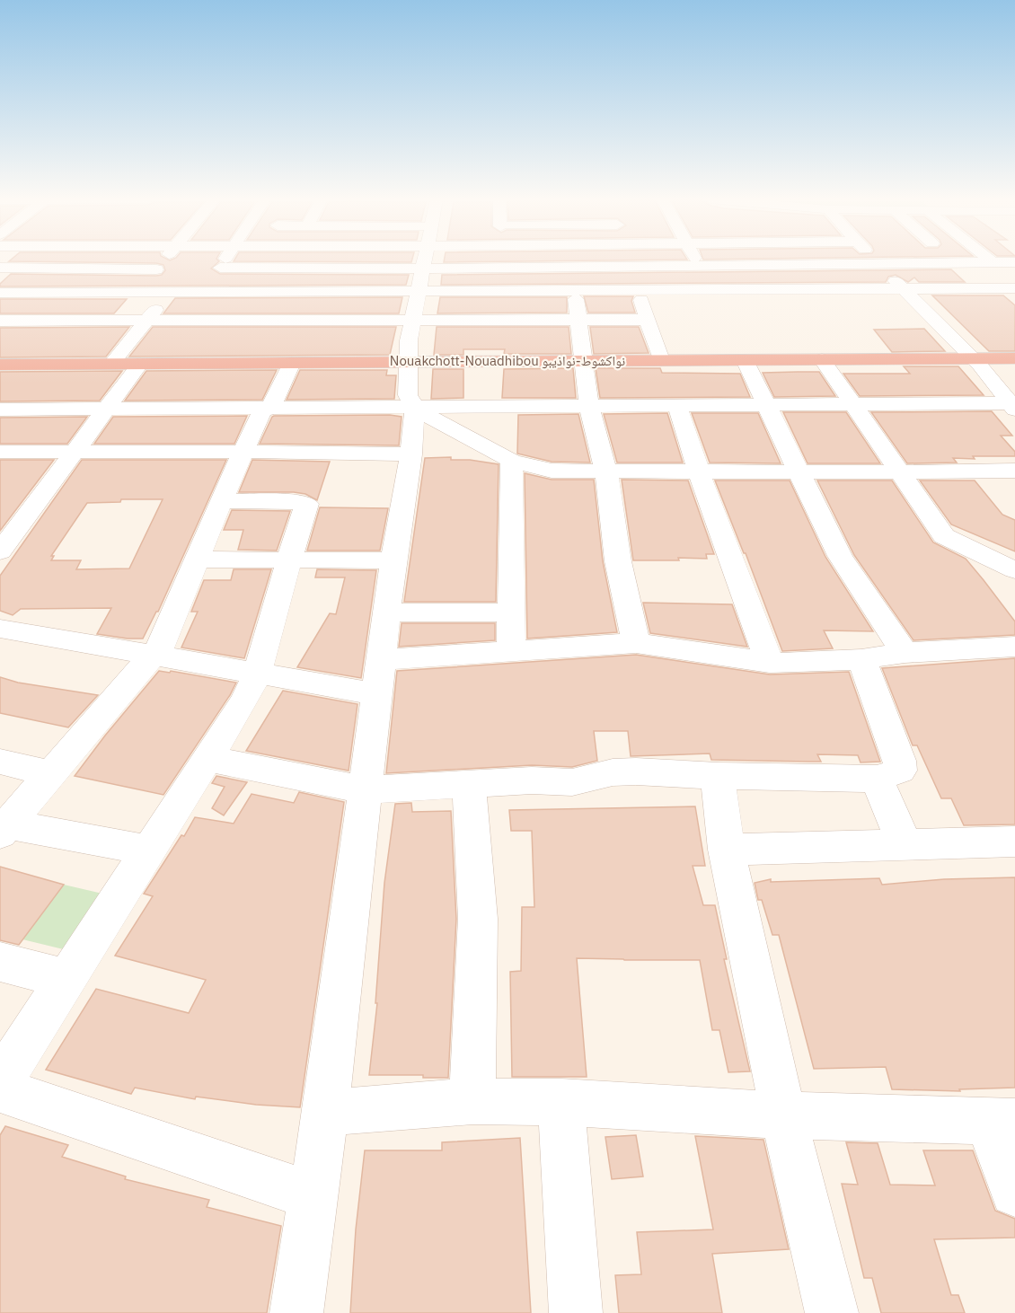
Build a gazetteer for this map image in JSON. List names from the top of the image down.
{
  "streets": {
    "highway": ["Nouakchott-Nouadhibou نواكشوط-نواذيبو"]
  }
}
